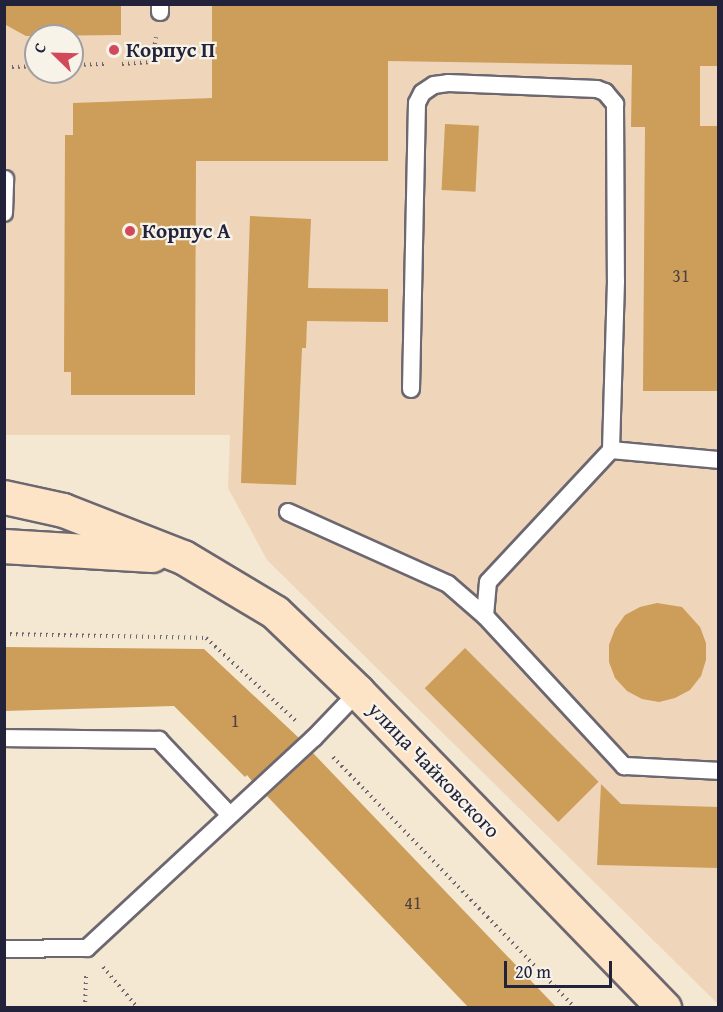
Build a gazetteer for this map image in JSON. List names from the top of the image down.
{
  "streets": {
    "main road": ["улица Чайковского"]
  },
  "places": ["Корпус П", "Корпус А"],
  "house_numbers": ["31", "1", "41"],
  "scale_bar": "20 m",
  "north": "top left"
}
